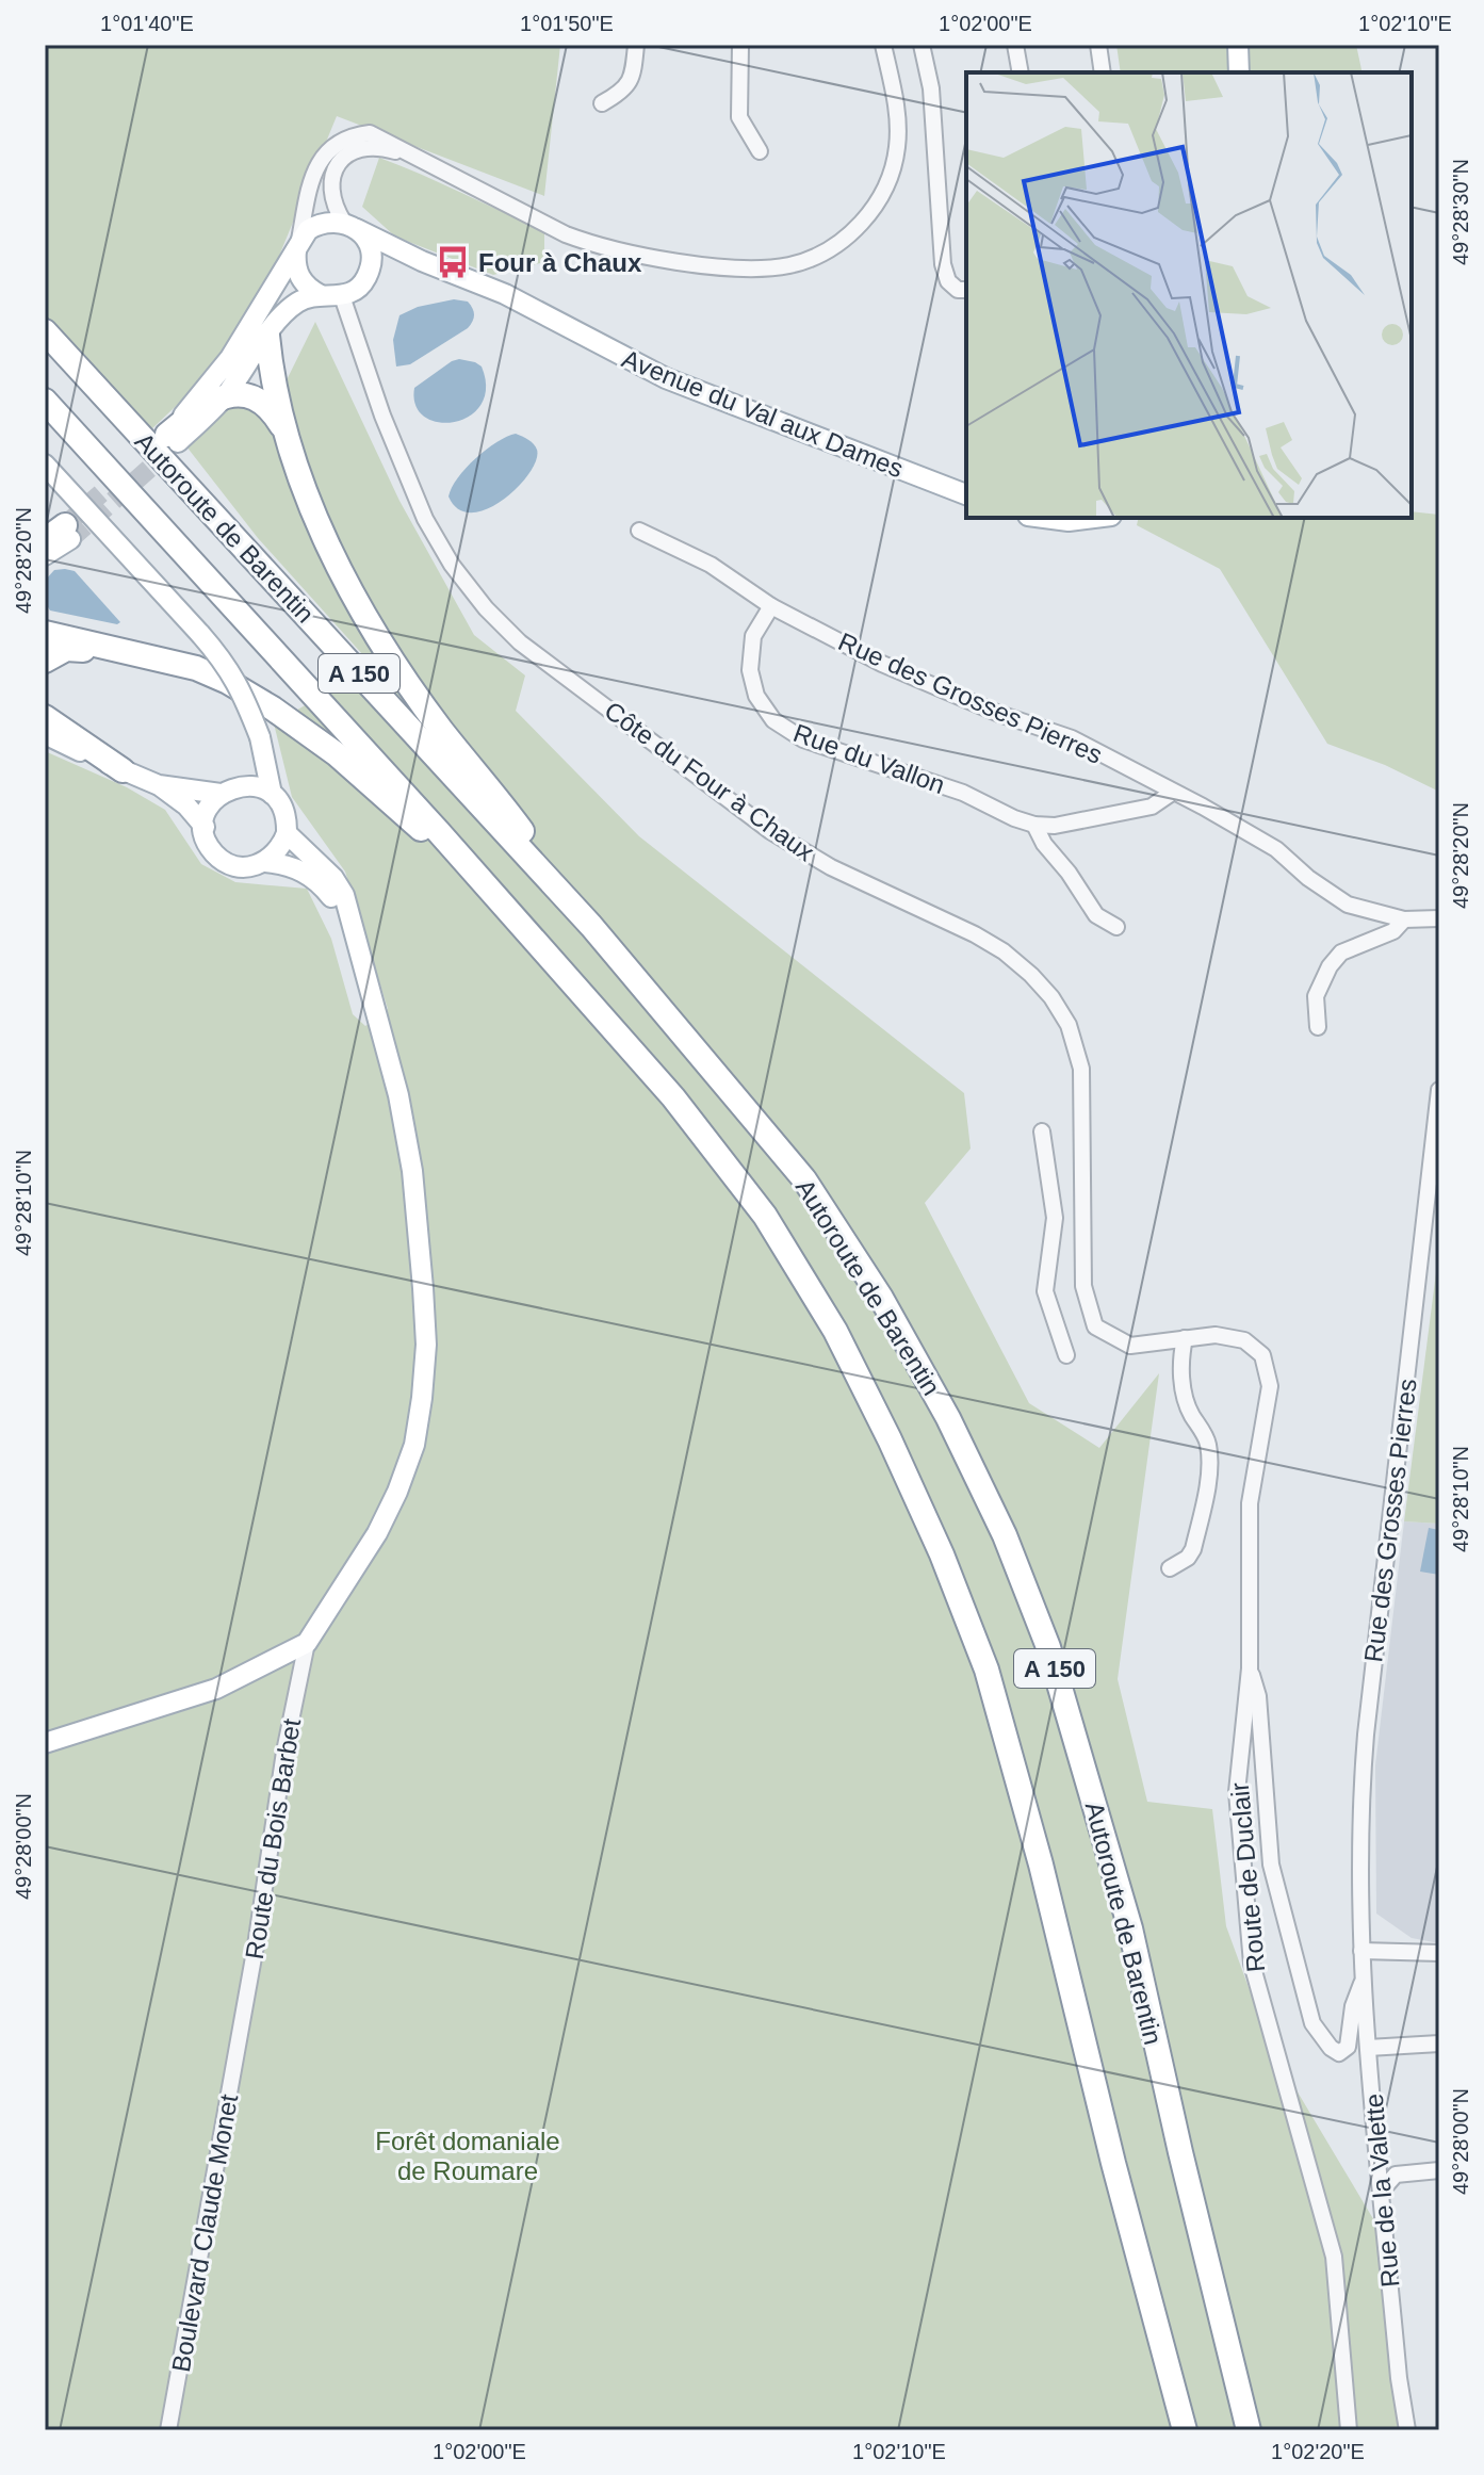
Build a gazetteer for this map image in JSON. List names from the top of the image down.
{
  "streets": {
    "highway": ["Autoroute de Barentin", "A 150"],
    "main road": ["Avenue du Val aux Dames"],
    "street": [
      "Rue des Grosses Pierres",
      "Rue du Vallon",
      "Côte du Four à Chaux",
      "Route du Bois Barbet",
      "Route de Duclair",
      "Rue de la Valette",
      "Boulevard Claude Monet"
    ]
  },
  "crossings": [
    ["Avenue du Val aux Dames", "Côte du Four à Chaux"],
    ["Rue des Grosses Pierres", "Rue du Vallon"],
    ["Rue des Grosses Pierres", "Rue de la Valette"],
    ["Côte du Four à Chaux", "Route de Duclair"],
    ["Route du Bois Barbet", "Boulevard Claude Monet"]
  ],
  "parks": ["Forêt domaniale de Roumare"],
  "places": {
    "bus stop": ["Four à Chaux"]
  },
  "coordinates": [
    "1°01'40\"E",
    "1°01'50\"E",
    "1°02'00\"E",
    "1°02'10\"E",
    "49°28'30\"N",
    "49°28'20\"N",
    "49°28'10\"N",
    "49°28'00\"N",
    "1°02'20\"E"
  ]
}
